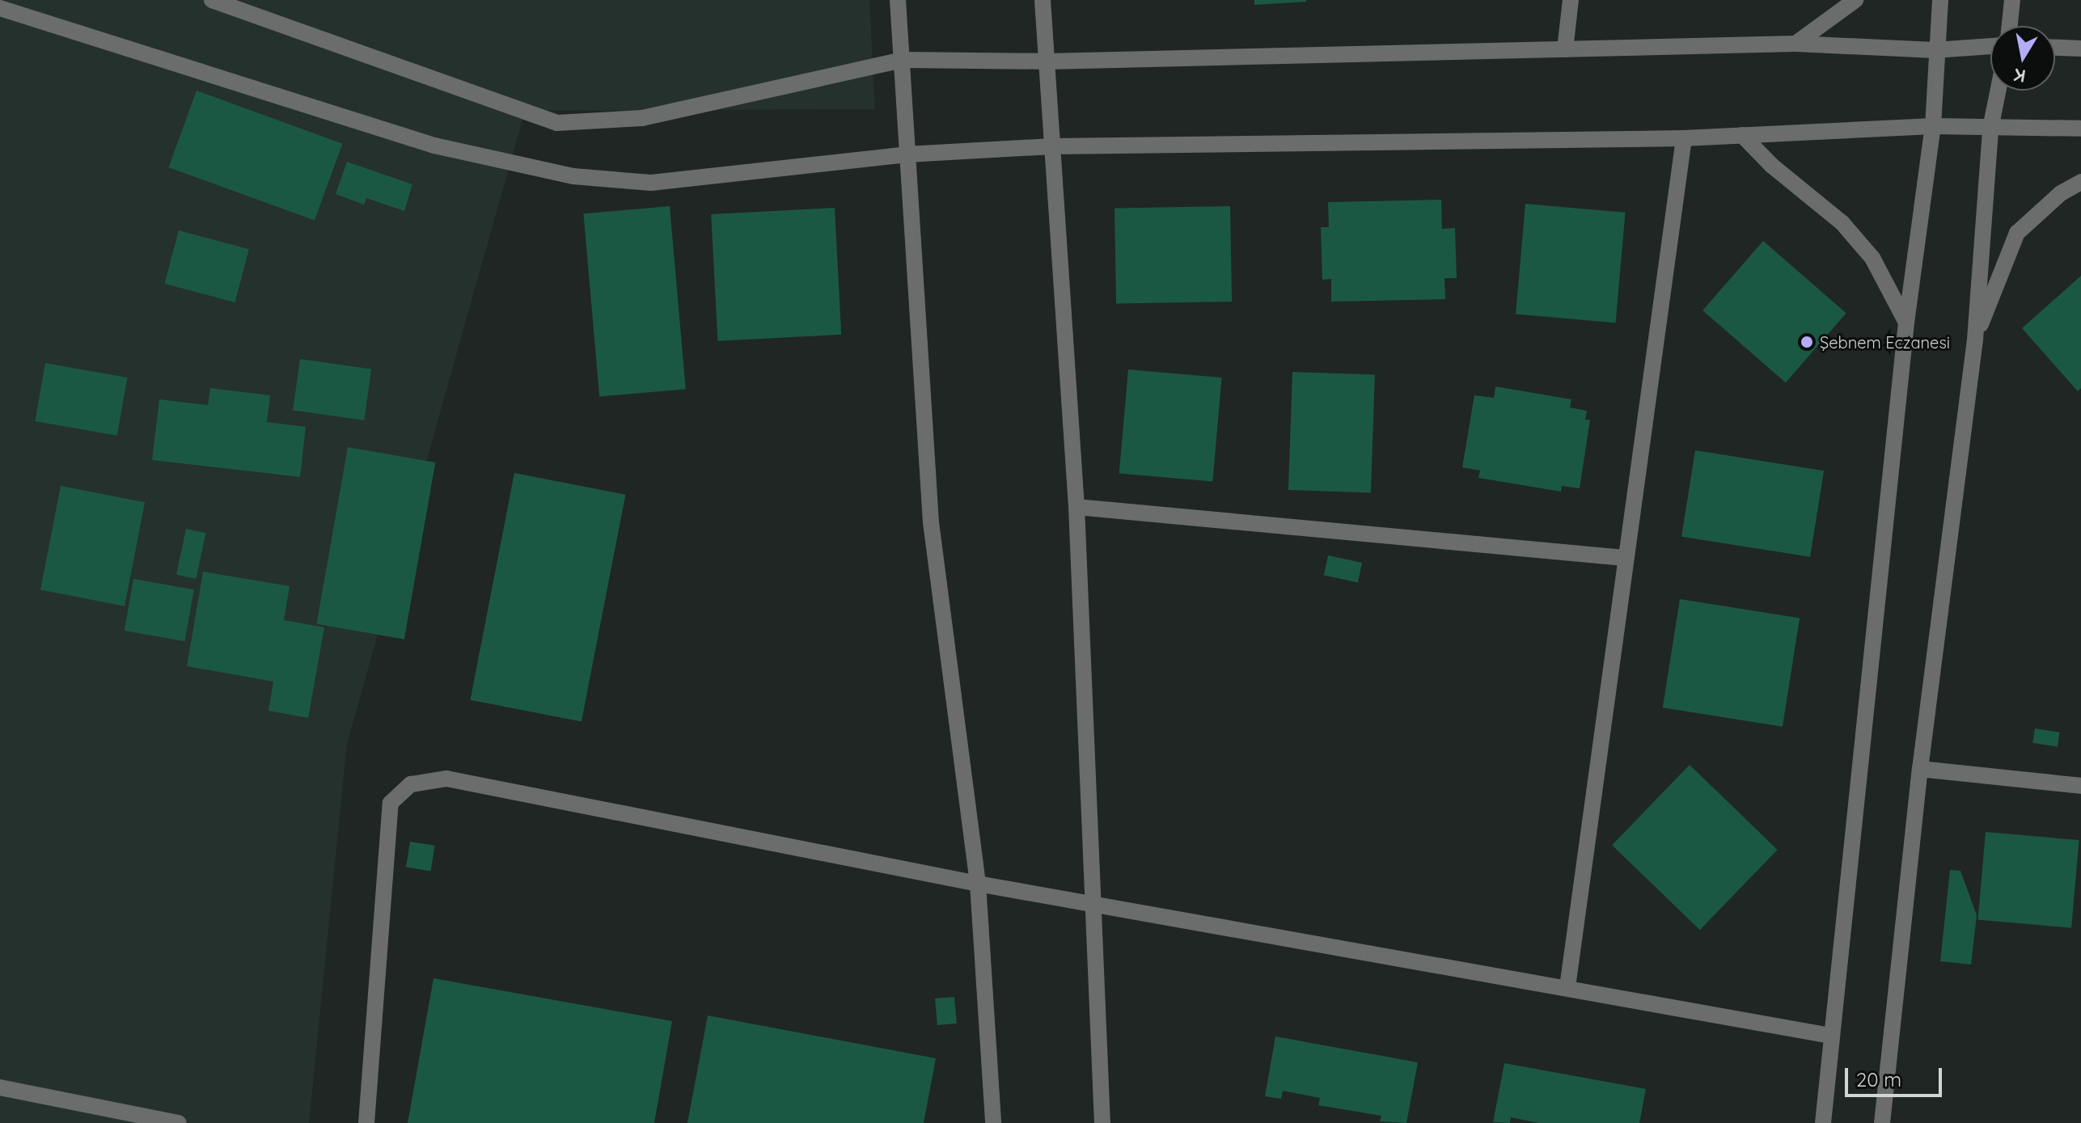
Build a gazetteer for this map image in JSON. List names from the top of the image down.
{
  "places": ["Şebnem Eczanesi"],
  "scale_bar": "20 m",
  "north": "bottom"
}
